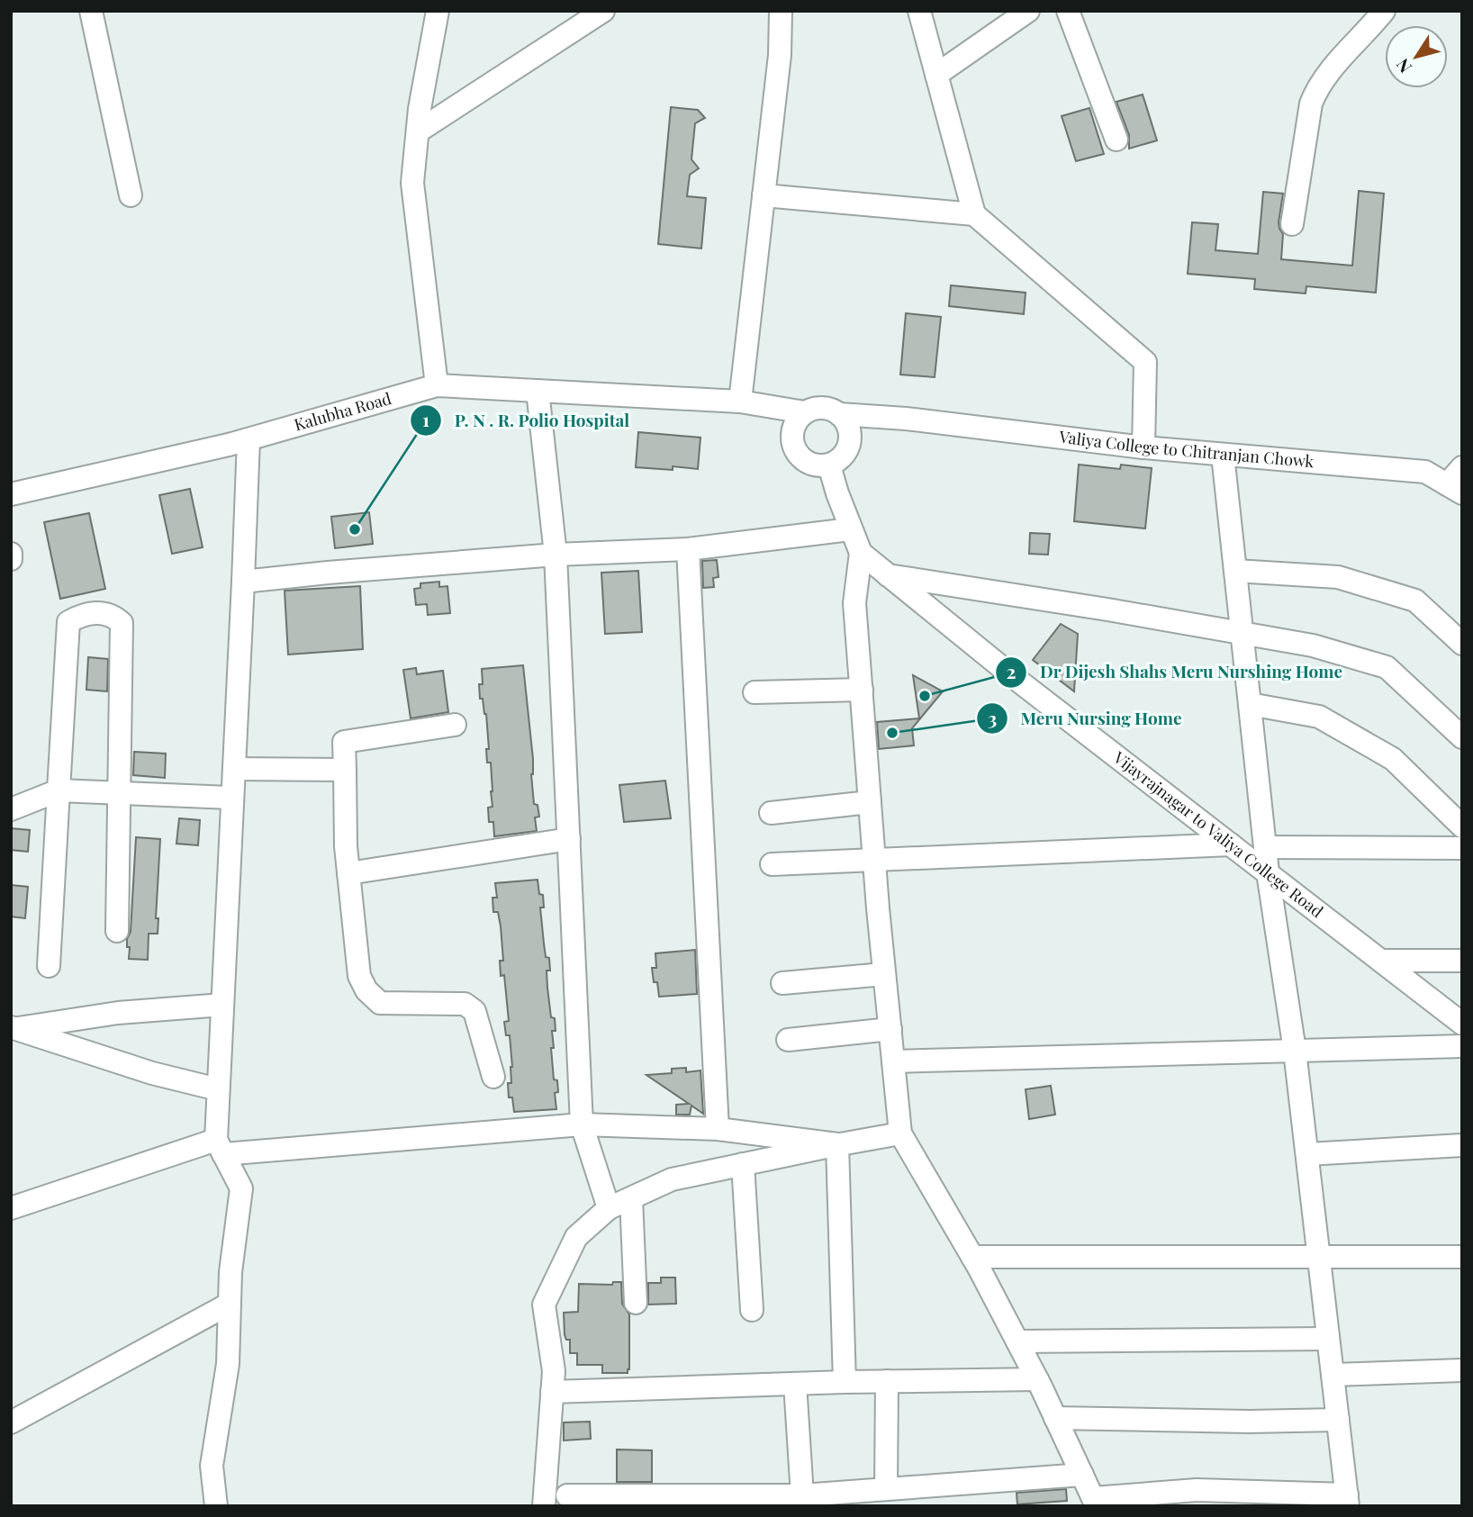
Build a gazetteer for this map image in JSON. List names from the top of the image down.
{
  "streets": {
    "street": ["Kalubha Road", "Valiya College to Chitranjan Chowk", "Vijayrajnagar to Valiya College Road"]
  },
  "crossings": [
    ["Kalubha Road", "Valiya College to Chitranjan Chowk"],
    ["Kalubha Road", "Vijayrajnagar to Valiya College Road"],
    ["Valiya College to Chitranjan Chowk", "Vijayrajnagar to Valiya College Road"]
  ],
  "places": ["P. N . R. Polio Hospital", "Dr Dijesh Shahs Meru Nurshing Home", "Meru Nursing Home"],
  "north": "bottom left"
}
